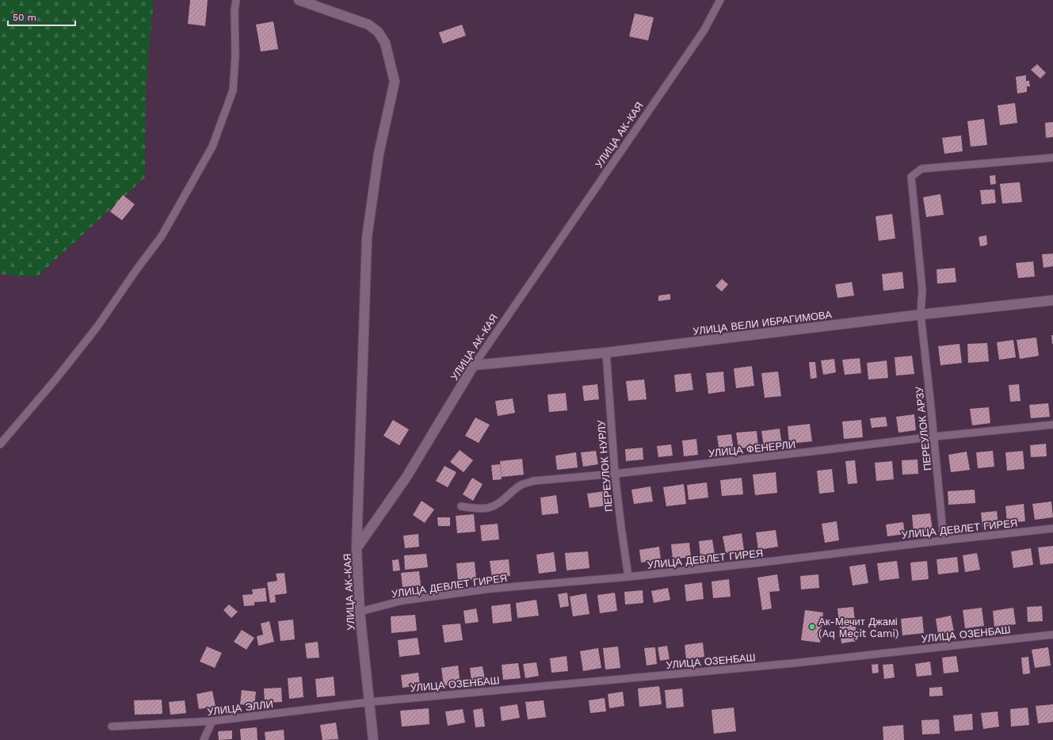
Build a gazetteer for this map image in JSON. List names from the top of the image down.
{
  "streets": {
    "street": [
      "УЛИЦА АК-КАЯ",
      "УЛИЦА ВЕЛИ ИБРАГИМОВА",
      "ПЕРЕУЛОК АРЗУ",
      "УЛИЦА ФЕНЕРЛИ",
      "ПЕРЕУЛОК НУРЛУ",
      "УЛИЦА ДЕВЛЕТ ГИРЕЯ",
      "УЛИЦА ОЗЕНБАШ",
      "УЛИЦА ЭЛЛИ"
    ]
  },
  "crossings": [
    ["УЛИЦА АК-КАЯ", "УЛИЦА ВЕЛИ ИБРАГИМОВА"],
    ["УЛИЦА АК-КАЯ", "УЛИЦА ДЕВЛЕТ ГИРЕЯ"],
    ["УЛИЦА АК-КАЯ", "УЛИЦА ОЗЕНБАШ"],
    ["УЛИЦА АК-КАЯ", "УЛИЦА ЭЛЛИ"],
    ["УЛИЦА ВЕЛИ ИБРАГИМОВА", "ПЕРЕУЛОК АРЗУ"],
    ["УЛИЦА ВЕЛИ ИБРАГИМОВА", "ПЕРЕУЛОК НУРЛУ"],
    ["ПЕРЕУЛОК АРЗУ", "УЛИЦА ФЕНЕРЛИ"],
    ["ПЕРЕУЛОК АРЗУ", "УЛИЦА ДЕВЛЕТ ГИРЕЯ"],
    ["УЛИЦА ФЕНЕРЛИ", "ПЕРЕУЛОК НУРЛУ"],
    ["ПЕРЕУЛОК НУРЛУ", "УЛИЦА ДЕВЛЕТ ГИРЕЯ"],
    ["УЛИЦА ОЗЕНБАШ", "УЛИЦА ЭЛЛИ"]
  ],
  "places": ["Ак-Мечит Джамі (Aq Meçit Cami)"],
  "scale_bar": "50 m"
}
